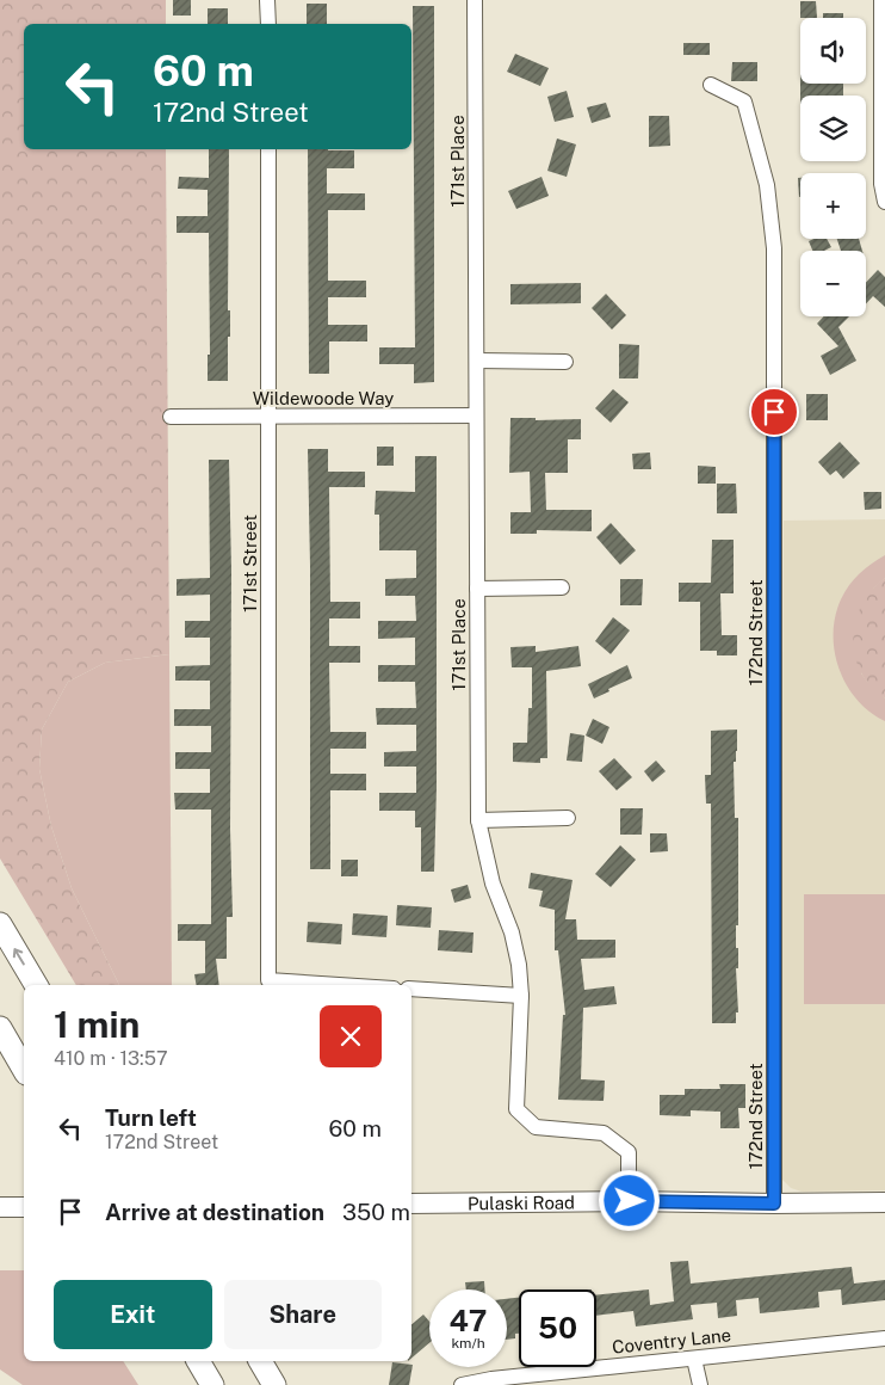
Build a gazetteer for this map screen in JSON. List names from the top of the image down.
{
  "streets": {
    "main road": ["Pulaski Road"],
    "street": [
      "171st Place",
      "Wildewoode Way",
      "171st Street",
      "172nd Street",
      "Coventry Lane"
    ]
  },
  "crossings": [
    ["171st Place", "Wildewoode Way"],
    ["171st Place", "Pulaski Road"],
    ["Wildewoode Way", "171st Street"],
    ["172nd Street", "Pulaski Road"]
  ],
  "page": {
    "map_buttons": ["+", "−"],
    "turn": ["60 m", "172nd Street"],
    "heading": ["1 min", "410 m · 13:57"],
    "list": [
      {
        "name": "Turn left",
        "note": "172nd Street",
        "value": "60 m"
      },
      {
        "name": "Arrive at destination",
        "value": "350 m"
      }
    ],
    "buttons": ["Exit", "Share"],
    "speed": "47 km/h",
    "limit": "50"
  }
}
